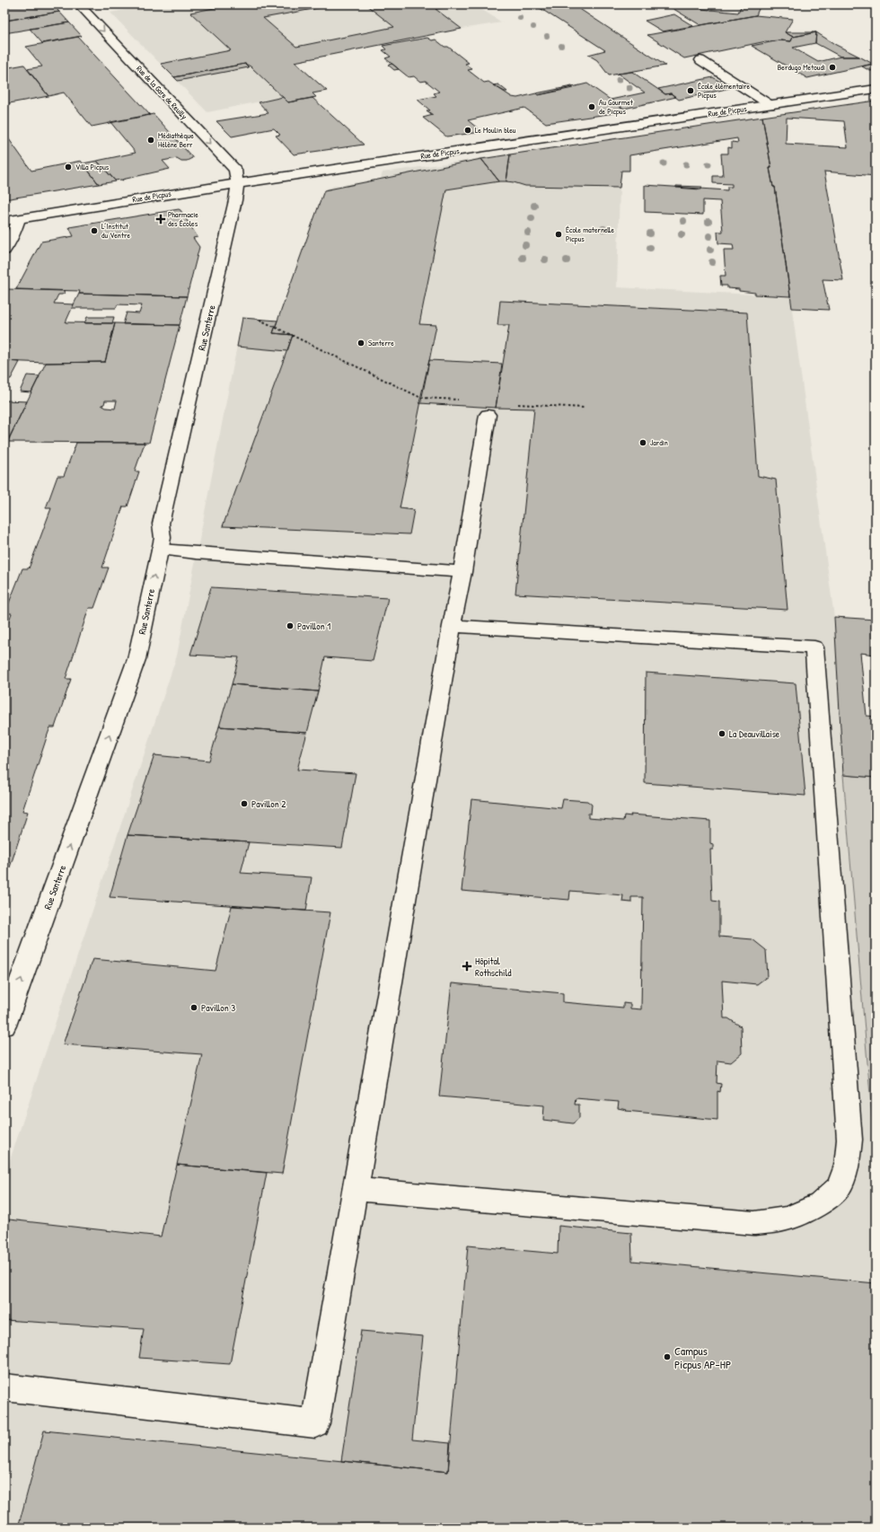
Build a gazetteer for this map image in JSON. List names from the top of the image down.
{
  "streets": {
    "street": ["Rue de la Gare de Reuilly", "Rue de Picpus", "Rue Santerre"]
  },
  "crossings": [
    ["Rue de la Gare de Reuilly", "Rue de Picpus"],
    ["Rue de la Gare de Reuilly", "Rue Santerre"],
    ["Rue de Picpus", "Rue Santerre"]
  ],
  "one_way": ["Rue de la Gare de Reuilly", "Rue Santerre"],
  "places": {
    "other": [
      "Berdugo Metoudi",
      "École élémentaire Picpus",
      "Au Gourmet de Picpus",
      "Le Moulin bleu",
      "Médiathèque Hélène Berr",
      "Villa Picpus",
      "L’Institut du Ventre",
      "École maternelle Picpus",
      "Santerre",
      "Jardin",
      "Pavillon 1",
      "La Deauvillaise",
      "Pavillon 2",
      "Pavillon 3",
      "Campus Picpus AP-HP"
    ],
    "health": ["Pharmacie des Écoles", "Hôpital Rothschild"]
  }
}
